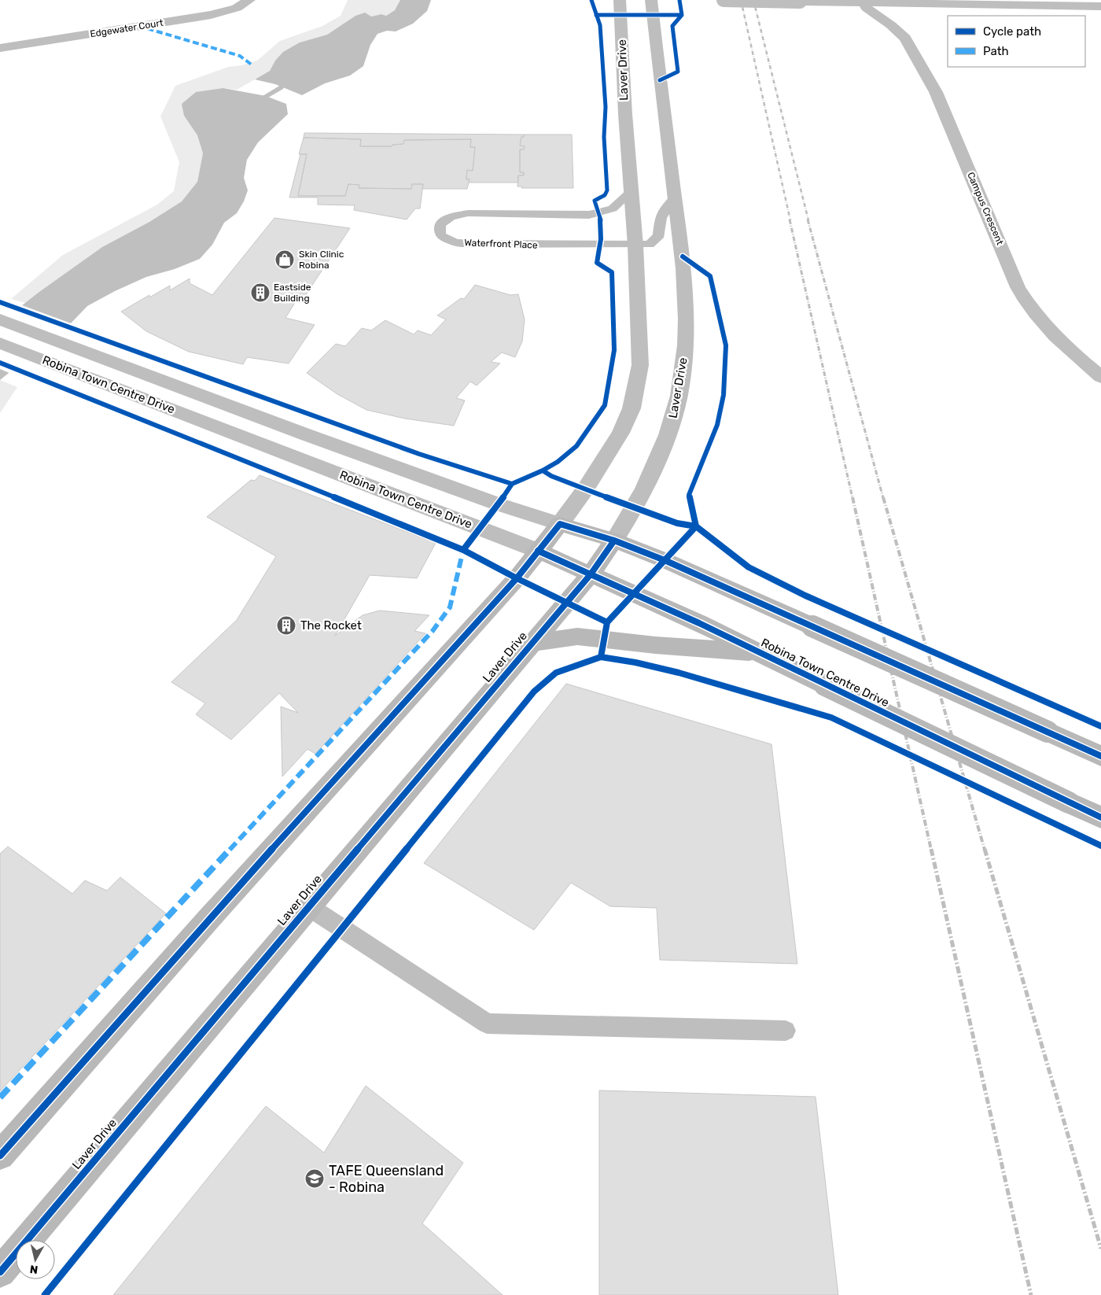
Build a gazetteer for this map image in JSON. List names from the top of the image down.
{
  "streets": {
    "main road": ["Laver Drive", "Robina Town Centre Drive"],
    "street": ["Edgewater Court", "Campus Crescent"],
    "lane": ["Waterfront Place"]
  },
  "crossings": [
    ["Laver Drive", "Waterfront Place"],
    ["Laver Drive", "Robina Town Centre Drive"]
  ],
  "places": {
    "shop": ["Skin Clinic Robina"],
    "building": ["Eastside Building", "The Rocket"],
    "school or university": ["TAFE Queensland - Robina"]
  },
  "legend": ["Cycle path", "Path"],
  "north": "bottom"
}
